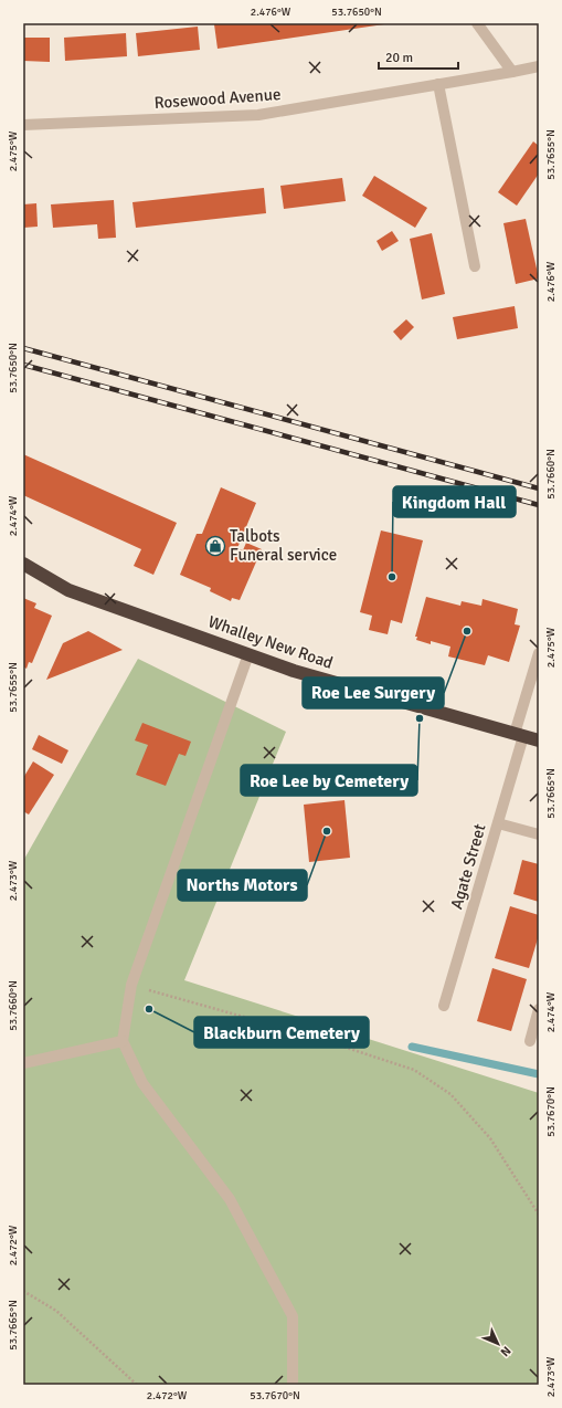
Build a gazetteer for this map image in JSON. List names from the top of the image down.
{
  "streets": {
    "highway": ["Whalley New Road"],
    "street": ["Rosewood Avenue", "Agate Street"]
  },
  "crossings": [
    ["Whalley New Road", "Agate Street"]
  ],
  "places": {
    "shop": ["Talbots Funeral service"],
    "other": [
      "Kingdom Hall",
      "Roe Lee Surgery",
      "Roe Lee by Cemetery",
      "Norths Motors",
      "Blackburn Cemetery"
    ]
  },
  "scale_bar": "20 m",
  "north": "bottom right",
  "coordinates": [
    "2.476°W",
    "53.7650°N",
    "2.475°W",
    "53.7655°N",
    "53.7660°N",
    "2.474°W",
    "53.7665°N",
    "2.473°W",
    "53.7670°N",
    "2.472°W"
  ]
}
